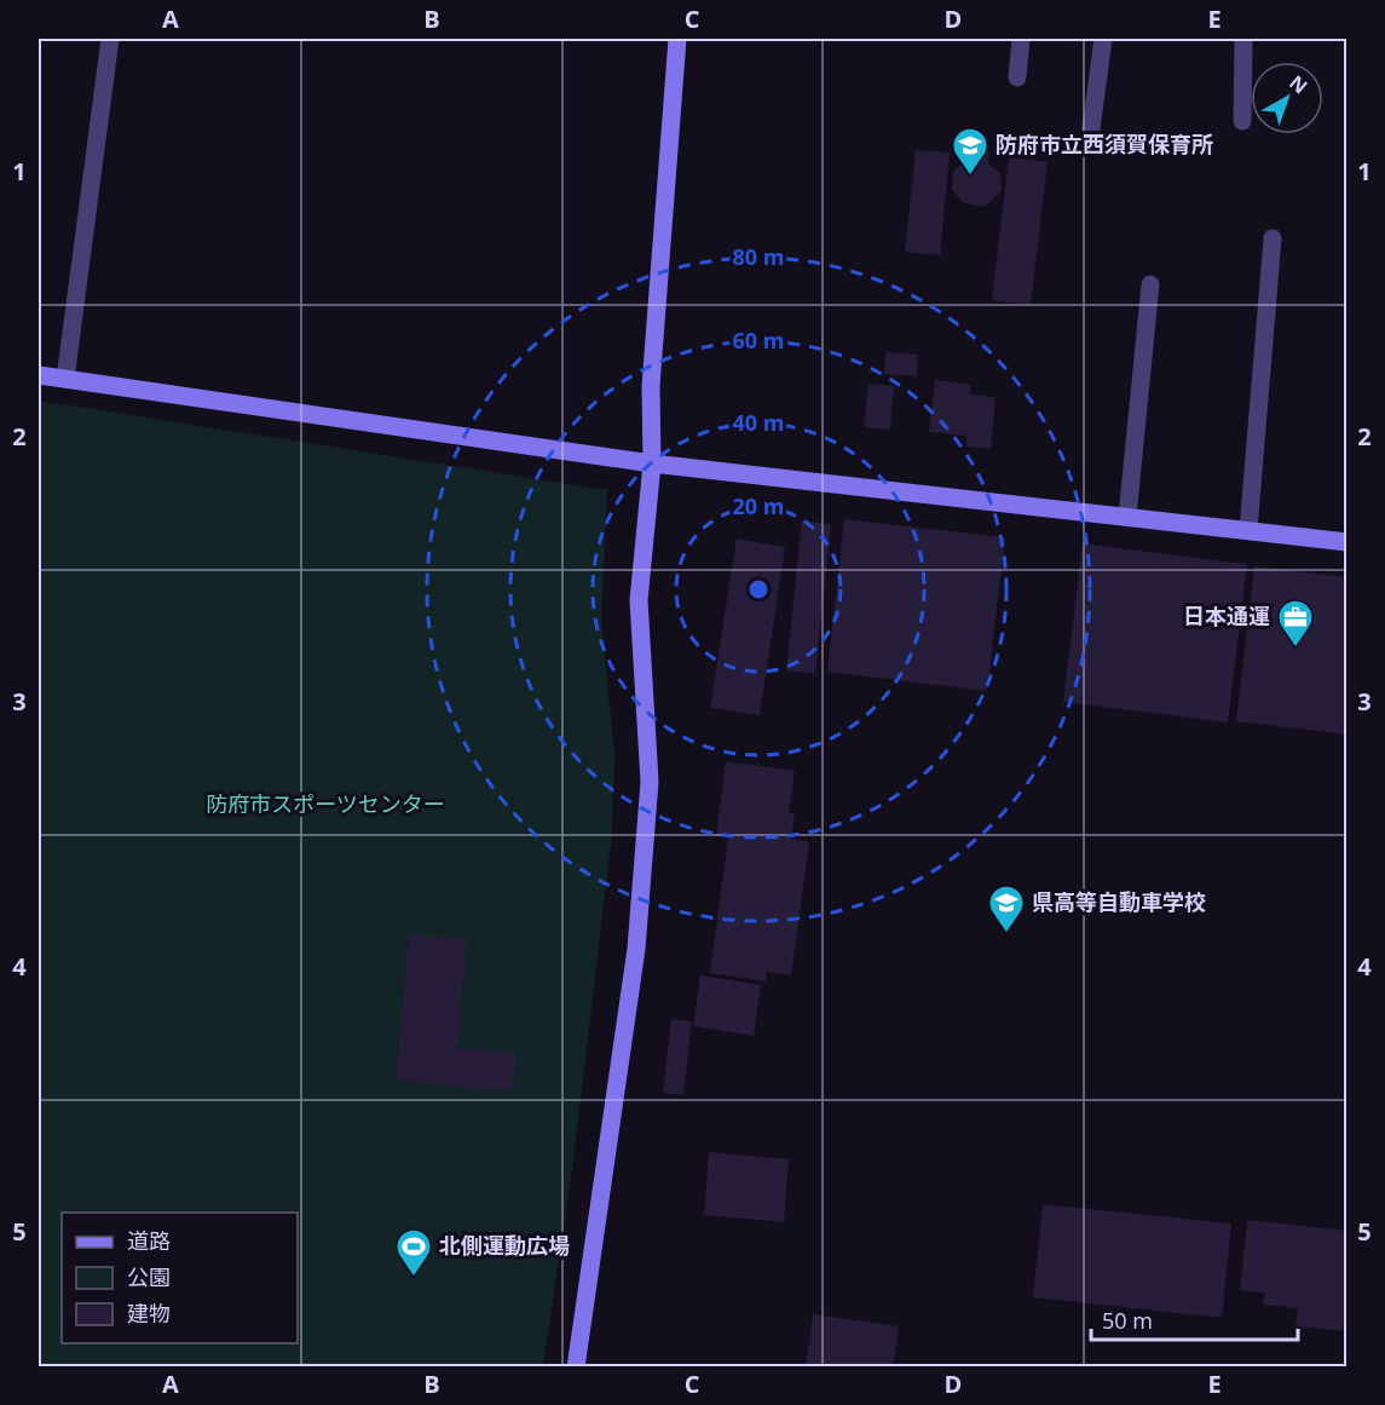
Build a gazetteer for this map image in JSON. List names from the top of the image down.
{
  "parks": ["防府市スポーツセンター"],
  "places": {
    "school or university": ["防府市立西須賀保育所", "県高等自動車学校"],
    "office": ["日本通運"],
    "sports": ["北側運動広場"]
  },
  "legend": ["道路", "公園", "建物"],
  "scale_bar": "50 m",
  "north": "top right",
  "grid": {
    "columns": [
      "A",
      "B",
      "C",
      "D",
      "E"
    ],
    "rows": [
      "1",
      "2",
      "3",
      "4",
      "5"
    ]
  },
  "rings": [
    "80 m",
    "60 m",
    "40 m",
    "20 m"
  ]
}
